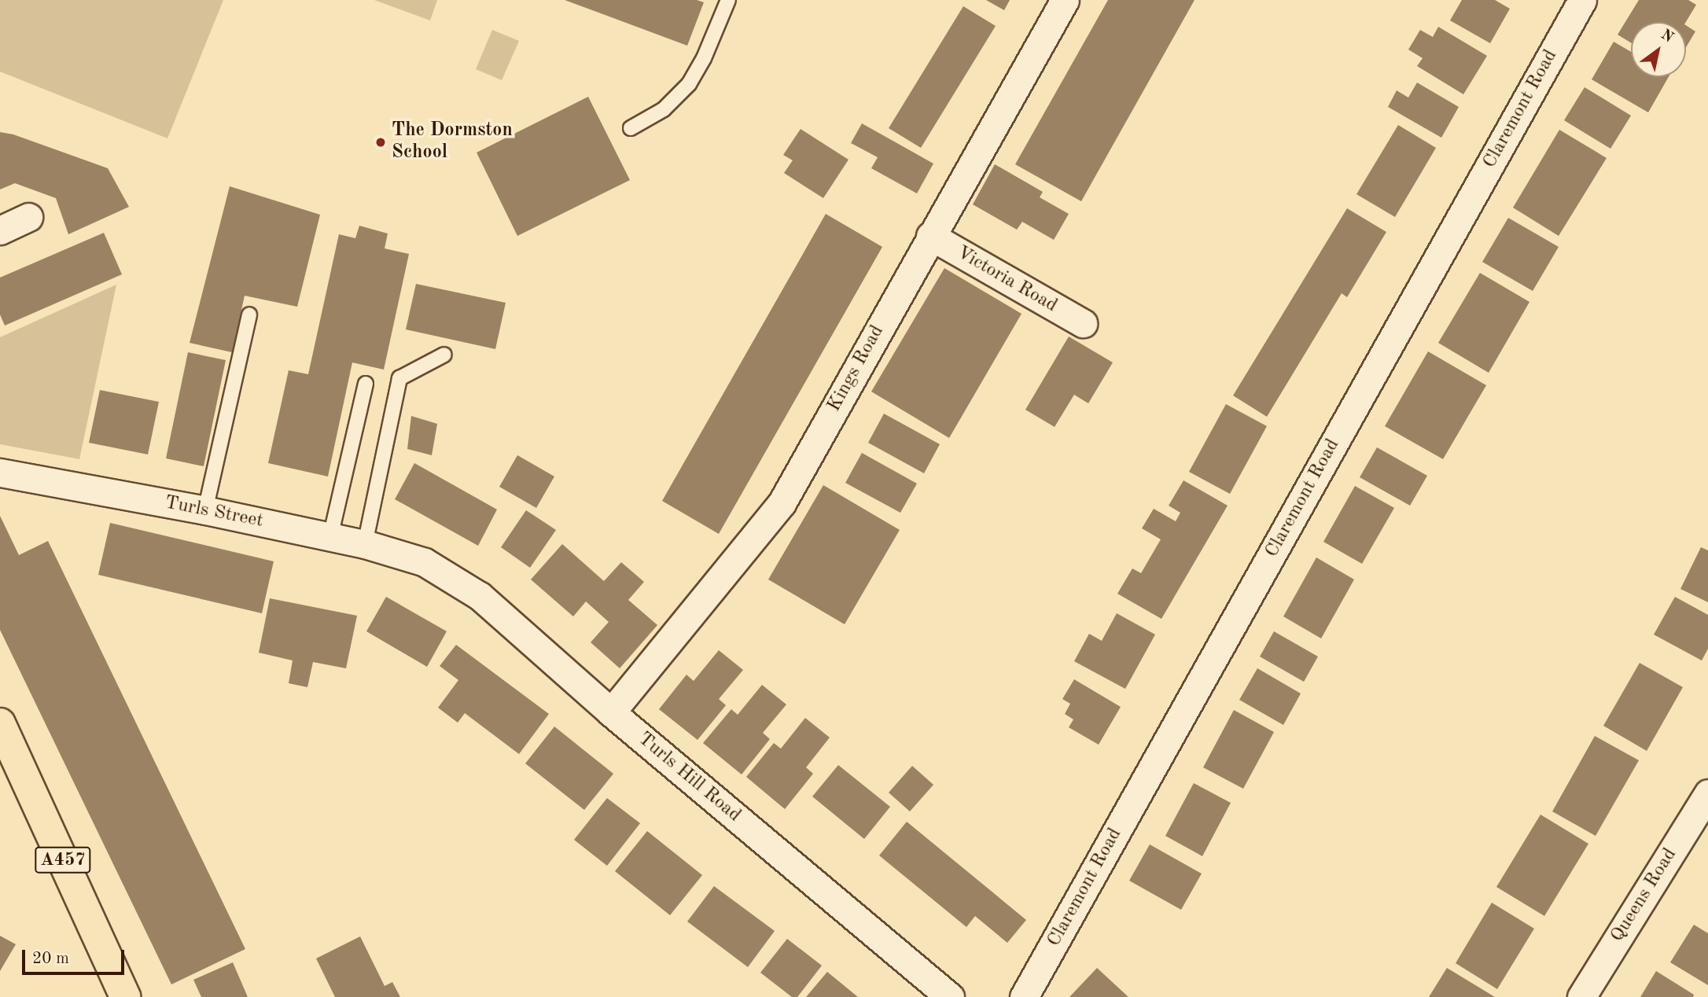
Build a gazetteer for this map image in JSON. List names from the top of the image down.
{
  "streets": {
    "main road": ["A457"],
    "street": [
      "Claremont Road",
      "Victoria Road",
      "Kings Road",
      "Turls Street",
      "Turls Hill Road",
      "Queens Road"
    ]
  },
  "crossings": [
    ["Victoria Road", "Kings Road"],
    ["Kings Road", "Turls Hill Road"],
    ["Turls Street", "Turls Hill Road"]
  ],
  "places": ["The Dormston School"],
  "scale_bar": "20 m",
  "north": "top right"
}
